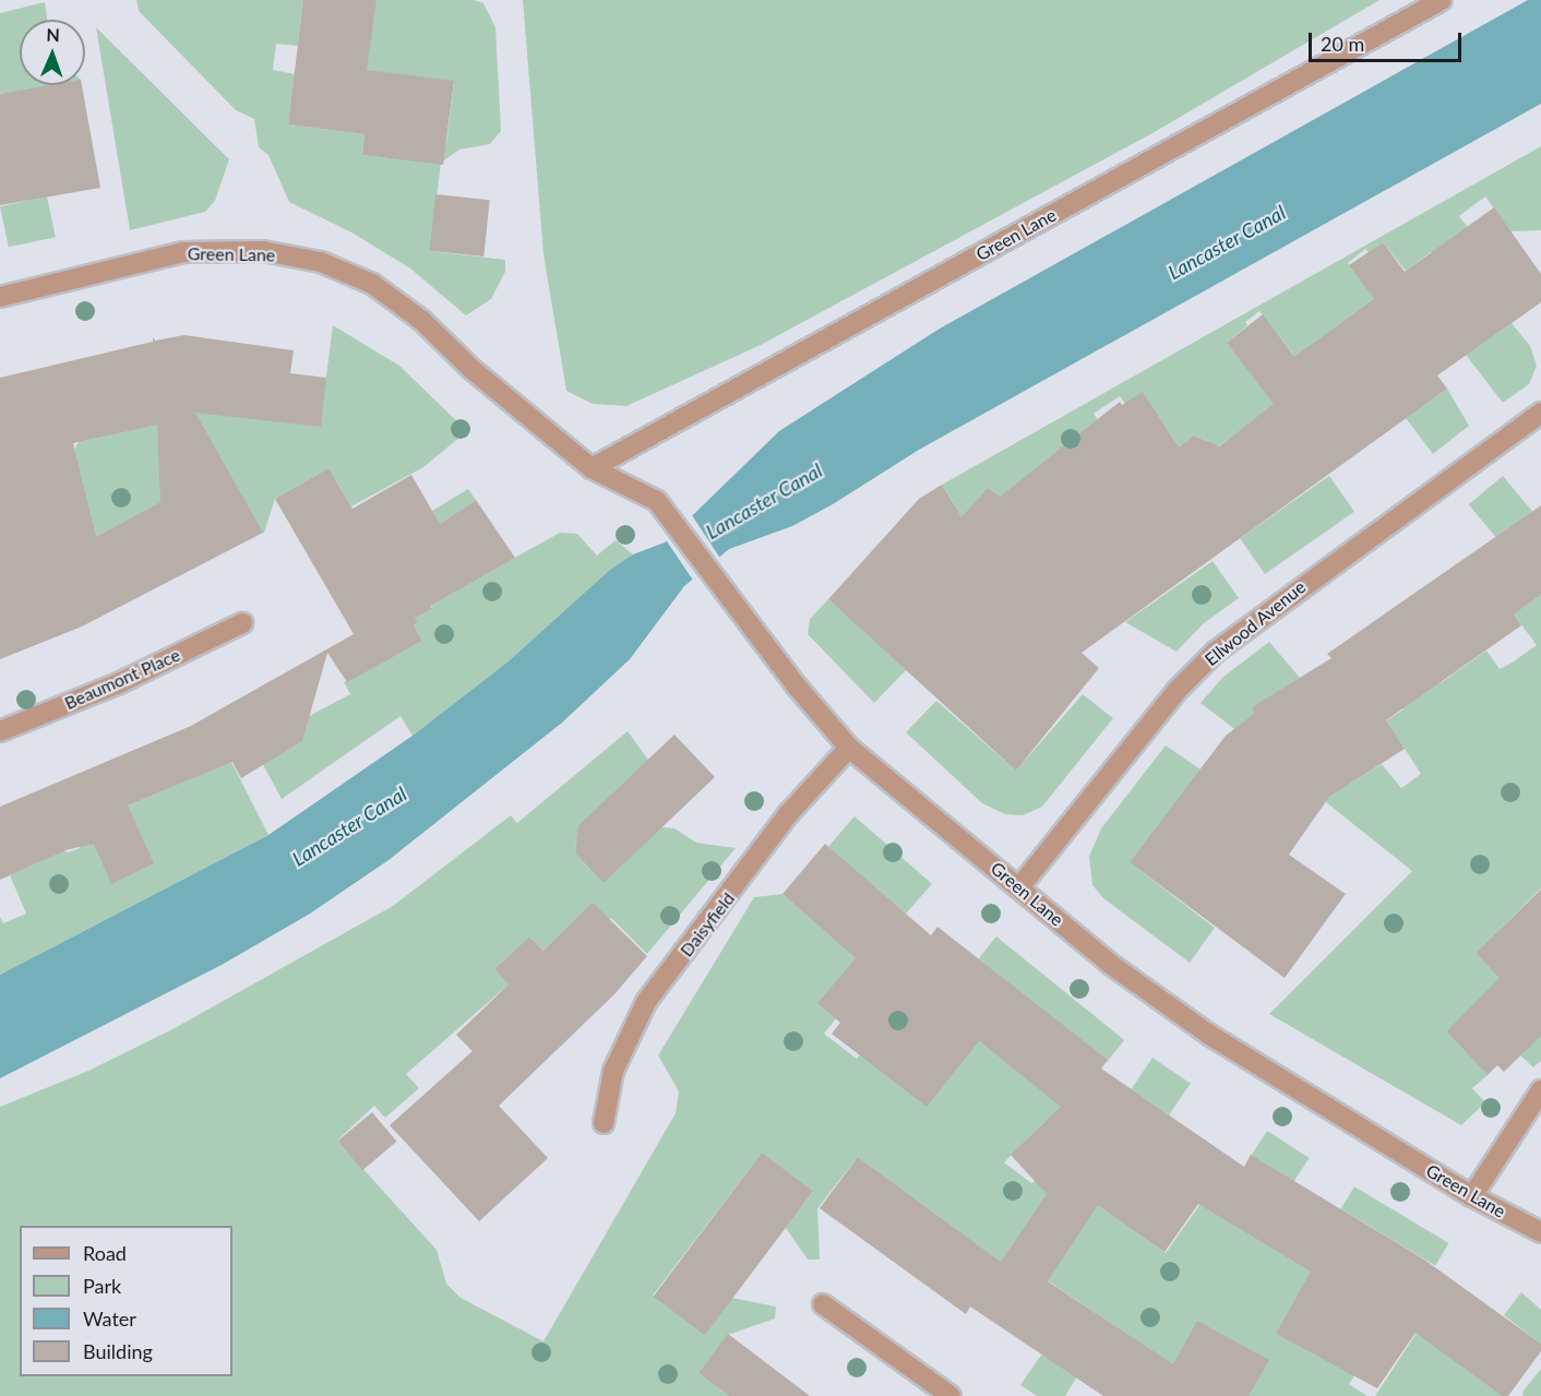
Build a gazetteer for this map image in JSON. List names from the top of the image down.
{
  "streets": {
    "street": [
      "Green Lane",
      "Ellwood Avenue",
      "Beaumont Place",
      "Daisyfield"
    ]
  },
  "crossings": [
    ["Green Lane", "Ellwood Avenue"],
    ["Green Lane", "Daisyfield"]
  ],
  "water": ["Lancaster Canal"],
  "legend": [
    "Road",
    "Park",
    "Water",
    "Building"
  ],
  "scale_bar": "20 m",
  "north": "top"
}
